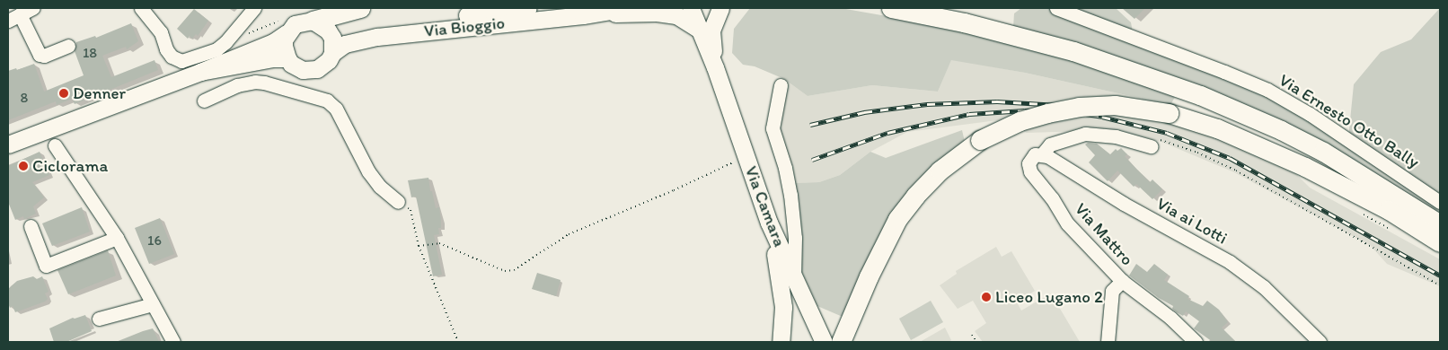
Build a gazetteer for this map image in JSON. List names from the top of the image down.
{
  "streets": {
    "main road": ["Via Bioggio", "Via Camara"],
    "street": ["Via Ernesto Otto Bally", "Via ai Lotti", "Via Mattro"]
  },
  "crossings": [
    ["Via ai Lotti", "Via Mattro"]
  ],
  "places": ["Denner", "Ciclorama", "Liceo Lugano 2"],
  "house_numbers": ["18", "8", "16"]
}
